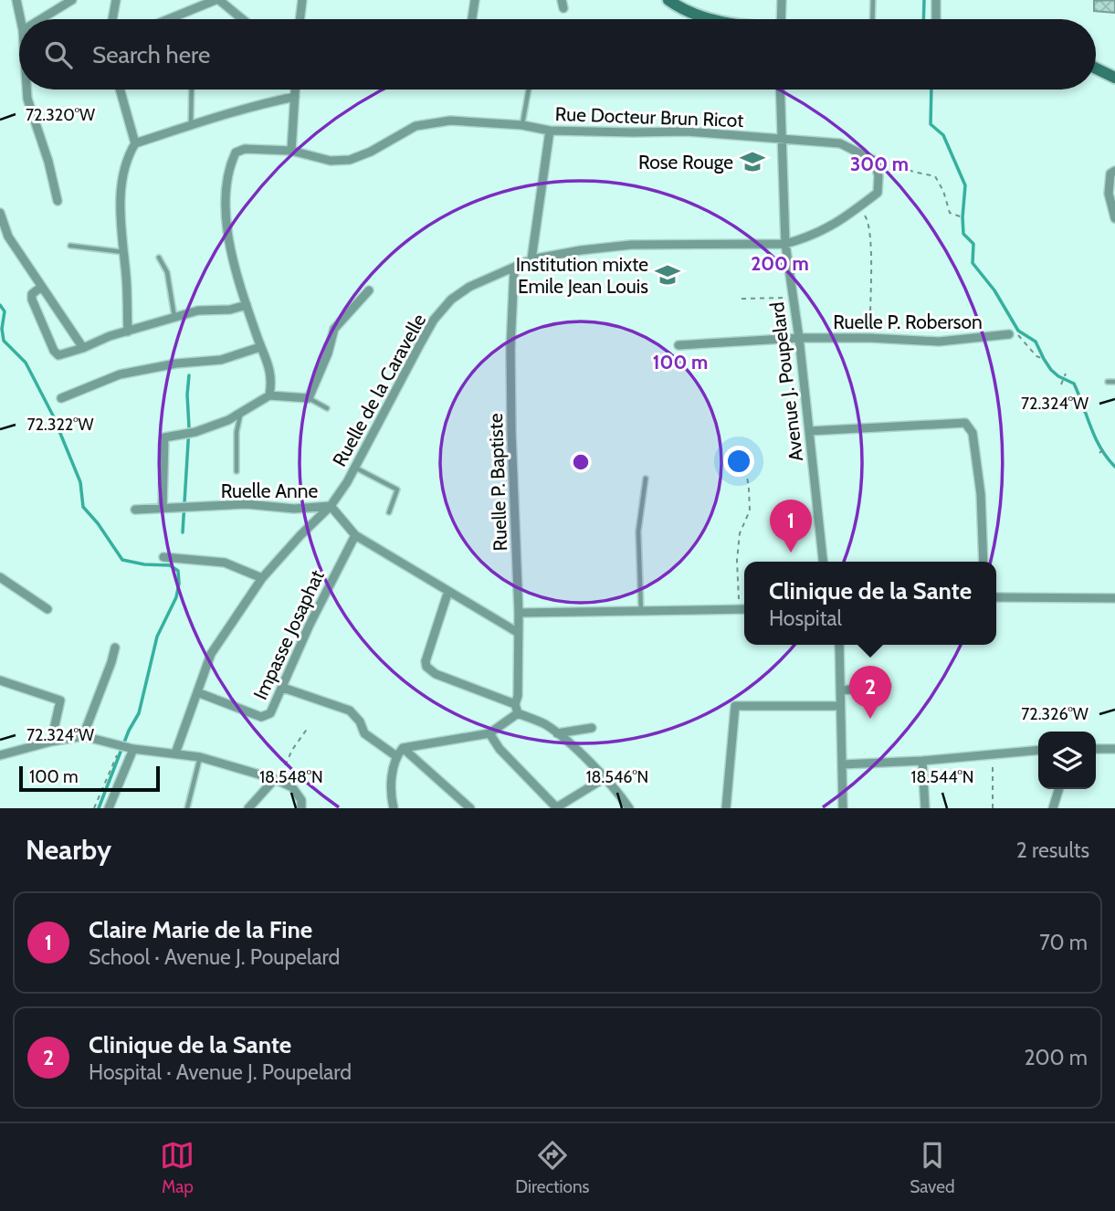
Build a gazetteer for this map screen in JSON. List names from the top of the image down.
{
  "streets": {
    "street": [
      "Rue Docteur Brun Ricot",
      "Ruelle P. Roberson",
      "Avenue J. Poupelard",
      "Ruelle de la Caravelle",
      "Ruelle P. Baptiste",
      "Ruelle Anne",
      "Impasse Josaphat"
    ]
  },
  "crossings": [
    ["Rue Docteur Brun Ricot", "Avenue J. Poupelard"],
    ["Ruelle P. Roberson", "Avenue J. Poupelard"],
    ["Avenue J. Poupelard", "Ruelle de la Caravelle"],
    ["Ruelle de la Caravelle", "Ruelle P. Baptiste"],
    ["Ruelle de la Caravelle", "Ruelle Anne"],
    ["Ruelle de la Caravelle", "Impasse Josaphat"],
    ["Ruelle P. Baptiste", "Ruelle Anne"],
    ["Ruelle Anne", "Impasse Josaphat"]
  ],
  "places": {
    "school or university": ["Rose Rouge", "Institution mixte Emile Jean Louis"]
  },
  "scale_bar": "100 m",
  "page": {
    "search": "Search here",
    "pins": ["1", "2"],
    "popup": ["Clinique de la Sante", "Hospital"],
    "scale": "100 m",
    "heading": ["Nearby", "2 results"],
    "list": [
      {
        "mark": "1",
        "name": "Claire Marie de la Fine",
        "note": "School · Avenue J. Poupelard",
        "value": "70 m"
      },
      {
        "mark": "2",
        "name": "Clinique de la Sante",
        "note": "Hospital · Avenue J. Poupelard",
        "value": "200 m"
      }
    ],
    "nav": ["Map", "Directions", "Saved"]
  },
  "coordinates": [
    "72.320°W",
    "72.324°W",
    "72.322°W",
    "72.326°W",
    "18.548°N",
    "18.546°N",
    "18.544°N"
  ],
  "rings": ["300 m", "200 m", "100 m"]
}
